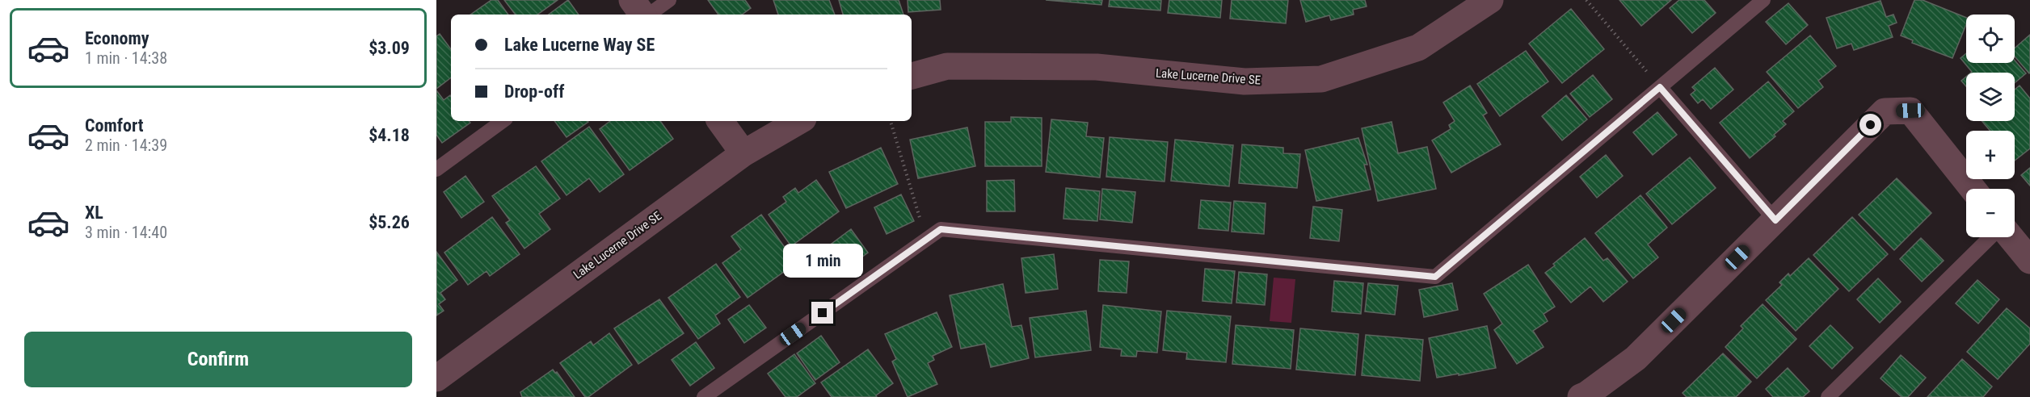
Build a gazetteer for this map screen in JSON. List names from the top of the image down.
{
  "streets": {
    "street": ["Lake Lucerne Drive SE"]
  },
  "page": {
    "list": [
      {
        "name": "Economy",
        "note": "1 min · 14:38",
        "value": "$3.09"
      },
      {
        "name": "Comfort",
        "note": "2 min · 14:39",
        "value": "$4.18"
      },
      {
        "name": "XL",
        "note": "3 min · 14:40",
        "value": "$5.26"
      }
    ],
    "map_buttons": ["+", "−"],
    "banner": ["Lake Lucerne Way SE", "Drop-off"],
    "bubble": "1 min",
    "buttons": "Confirm"
  }
}
